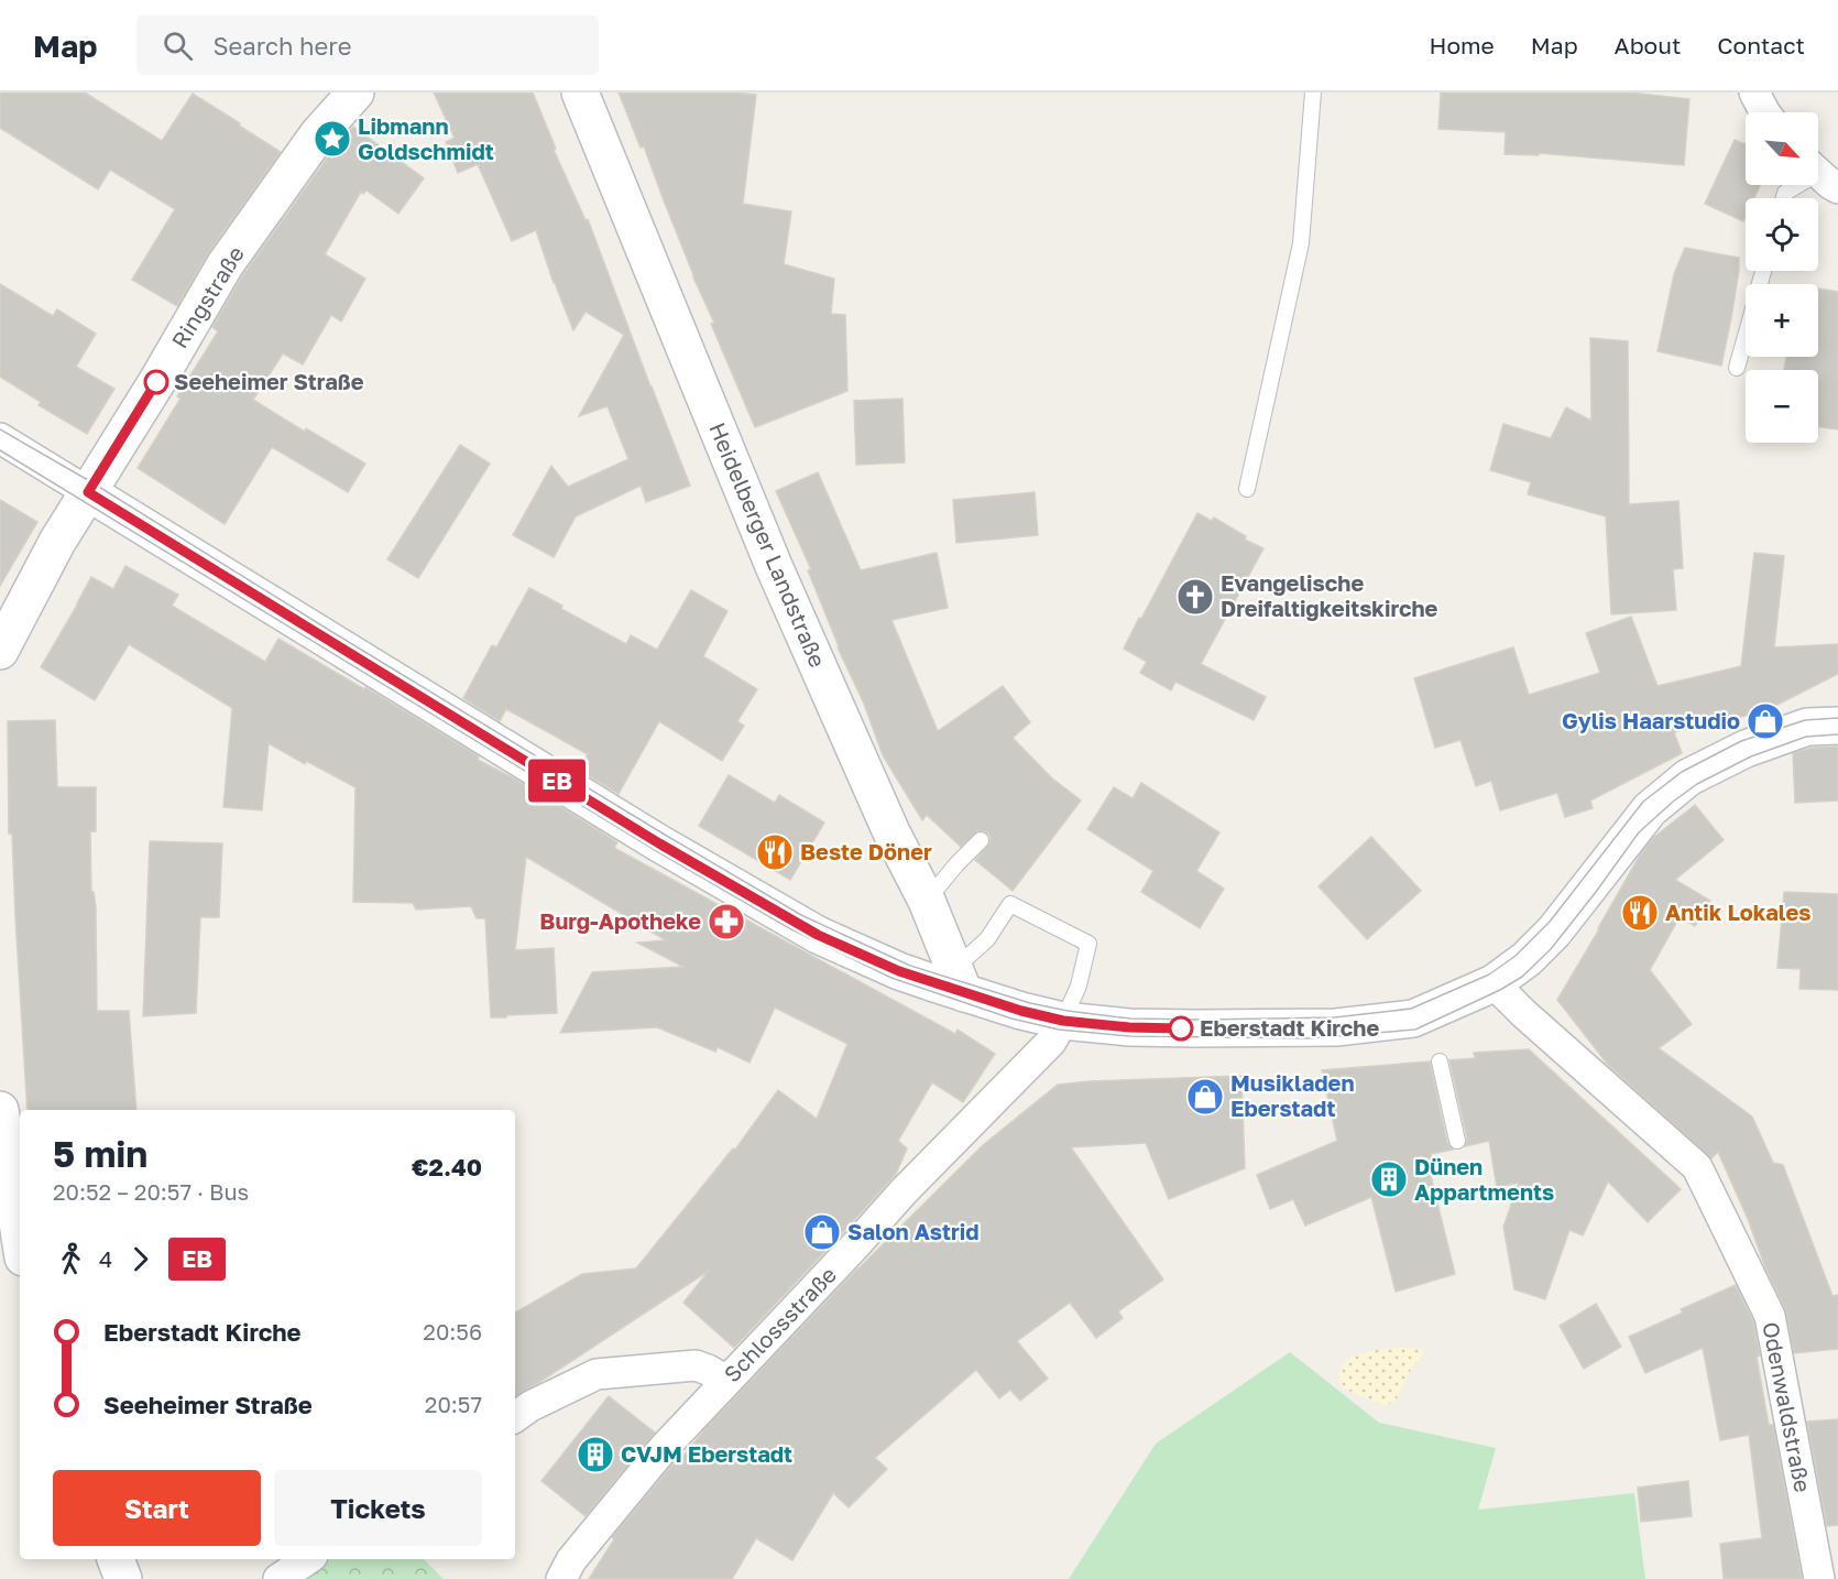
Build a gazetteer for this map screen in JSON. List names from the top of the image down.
{
  "streets": {
    "street": [
      "Ringstraße",
      "Heidelberger Landstraße",
      "Schlossstraße",
      "Odenwaldstraße"
    ]
  },
  "places": {
    "place": ["Libmann Goldschmidt"],
    "other": ["Seeheimer Straße", "Eberstadt Kirche"],
    "church": ["Evangelische Dreifaltigkeitskirche"],
    "shop": ["Gylis Haarstudio", "Musikladen Eberstadt", "Salon Astrid"],
    "restaurant": ["Beste Döner", "Antik Lokales"],
    "pharmacy": ["Burg-Apotheke"],
    "building": ["Dünen Appartments", "CVJM Eberstadt"]
  },
  "lines": ["bus line EB"],
  "north": "bottom right",
  "page": {
    "header": "Map",
    "search": "Search here",
    "nav": [
      "Home",
      "Map",
      "About",
      "Contact"
    ],
    "on_map": "EB",
    "map_buttons": ["+", "−"],
    "heading": ["5 min", "20:52 – 20:57 · Bus", "€2.40"],
    "legs": ["4", "EB"],
    "list": [
      {
        "name": "Eberstadt Kirche",
        "value": "20:56"
      },
      {
        "name": "Seeheimer Straße",
        "value": "20:57"
      }
    ],
    "buttons": ["Start", "Tickets"]
  }
}
